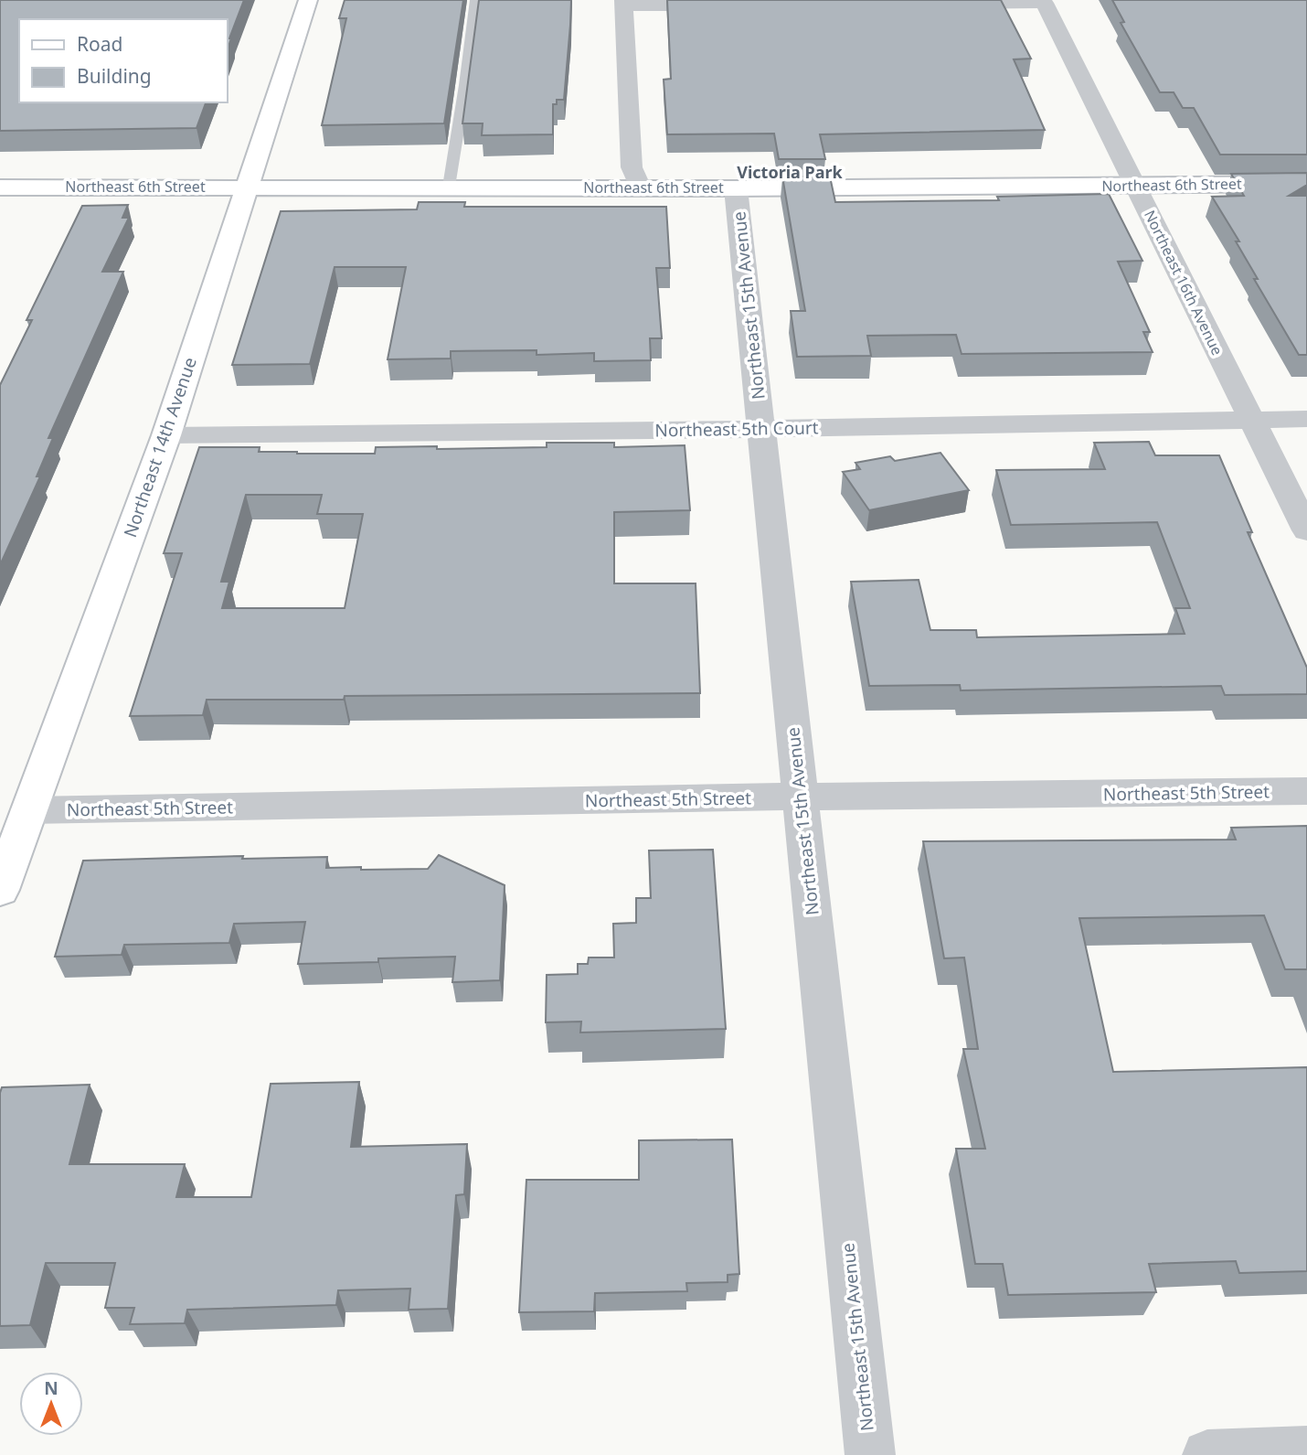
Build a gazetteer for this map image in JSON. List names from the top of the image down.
{
  "streets": {
    "street": [
      "Northeast 6th Street",
      "Northeast 16th Avenue",
      "Northeast 15th Avenue",
      "Northeast 5th Court",
      "Northeast 14th Avenue",
      "Northeast 5th Street"
    ]
  },
  "crossings": [
    ["Northeast 6th Street", "Northeast 16th Avenue"],
    ["Northeast 6th Street", "Northeast 15th Avenue"],
    ["Northeast 6th Street", "Northeast 14th Avenue"],
    ["Northeast 16th Avenue", "Northeast 5th Court"],
    ["Northeast 15th Avenue", "Northeast 5th Court"],
    ["Northeast 15th Avenue", "Northeast 5th Street"],
    ["Northeast 5th Court", "Northeast 14th Avenue"],
    ["Northeast 14th Avenue", "Northeast 5th Street"]
  ],
  "districts": ["Victoria Park"],
  "legend": ["Road", "Building"],
  "north": "top"
}
